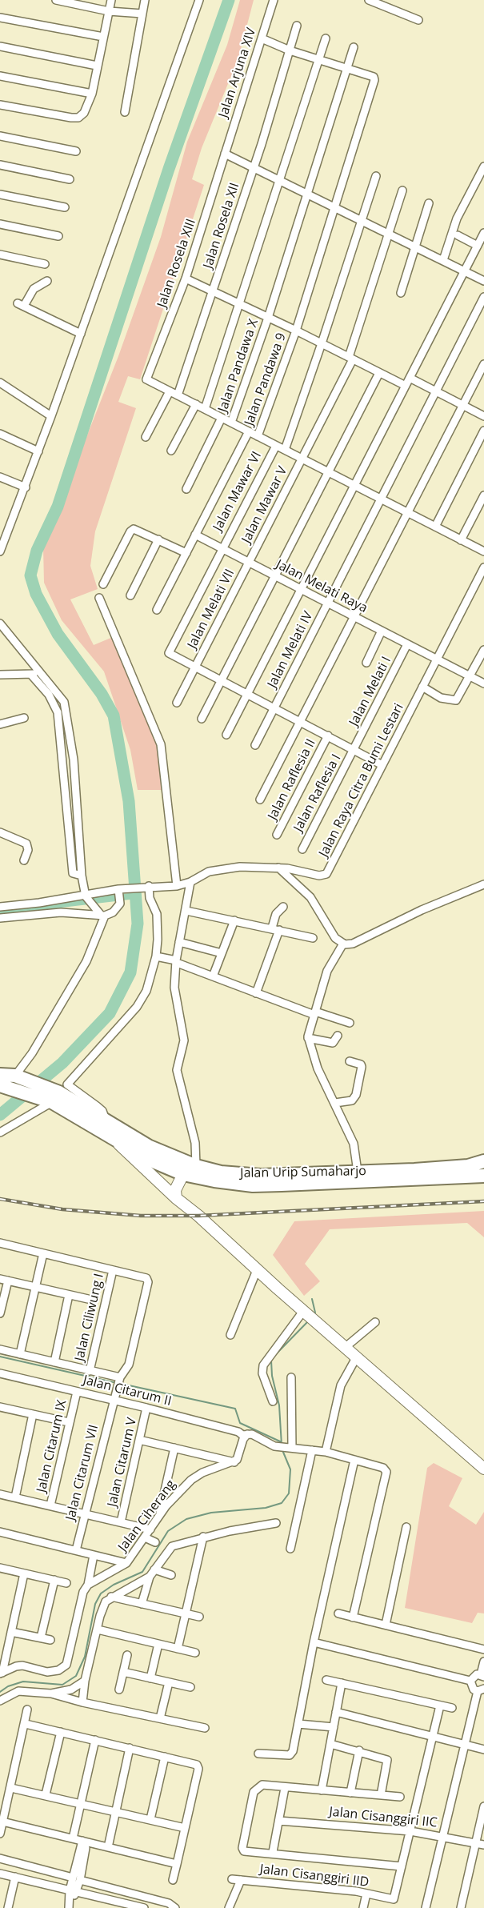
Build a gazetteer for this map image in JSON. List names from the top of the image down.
{
  "streets": {
    "highway": ["Jalan Urip Sumaharjo"],
    "street": [
      "Jalan Arjuna XIV",
      "Jalan Rosela XII",
      "Jalan Rosela XIII",
      "Jalan Pandawa X",
      "Jalan Pandawa 9",
      "Jalan Mawar VI",
      "Jalan Mawar V",
      "Jalan Melati Raya",
      "Jalan Melati VII",
      "Jalan Melati IV",
      "Jalan Melati I",
      "Jalan Raflesia II",
      "Jalan Raya Citra Bumi Lestari",
      "Jalan Raflesia I",
      "Jalan Ciliwung I",
      "Jalan Citarum II",
      "Jalan Citarum IX",
      "Jalan Citarum V",
      "Jalan Citarum VII",
      "Jalan Ciherang",
      "Jalan Cisanggiri IIC",
      "Jalan Cisanggiri IID"
    ]
  },
  "crossings": [
    ["Jalan Arjuna XIV", "Jalan Rosela XIII"],
    ["Jalan Pandawa X", "Jalan Pandawa 9"],
    ["Jalan Mawar VI", "Jalan Melati Raya"],
    ["Jalan Mawar VI", "Jalan Melati VII"],
    ["Jalan Mawar V", "Jalan Melati Raya"],
    ["Jalan Mawar V", "Jalan Melati VII"],
    ["Jalan Melati Raya", "Jalan Melati VII"],
    ["Jalan Melati Raya", "Jalan Melati IV"],
    ["Jalan Melati Raya", "Jalan Melati I"],
    ["Jalan Melati Raya", "Jalan Raya Citra Bumi Lestari"],
    ["Jalan Melati I", "Jalan Raflesia I"],
    ["Jalan Ciliwung I", "Jalan Citarum VII"],
    ["Jalan Citarum II", "Jalan Citarum IX"],
    ["Jalan Citarum II", "Jalan Citarum V"],
    ["Jalan Citarum II", "Jalan Citarum VII"]
  ]
}
